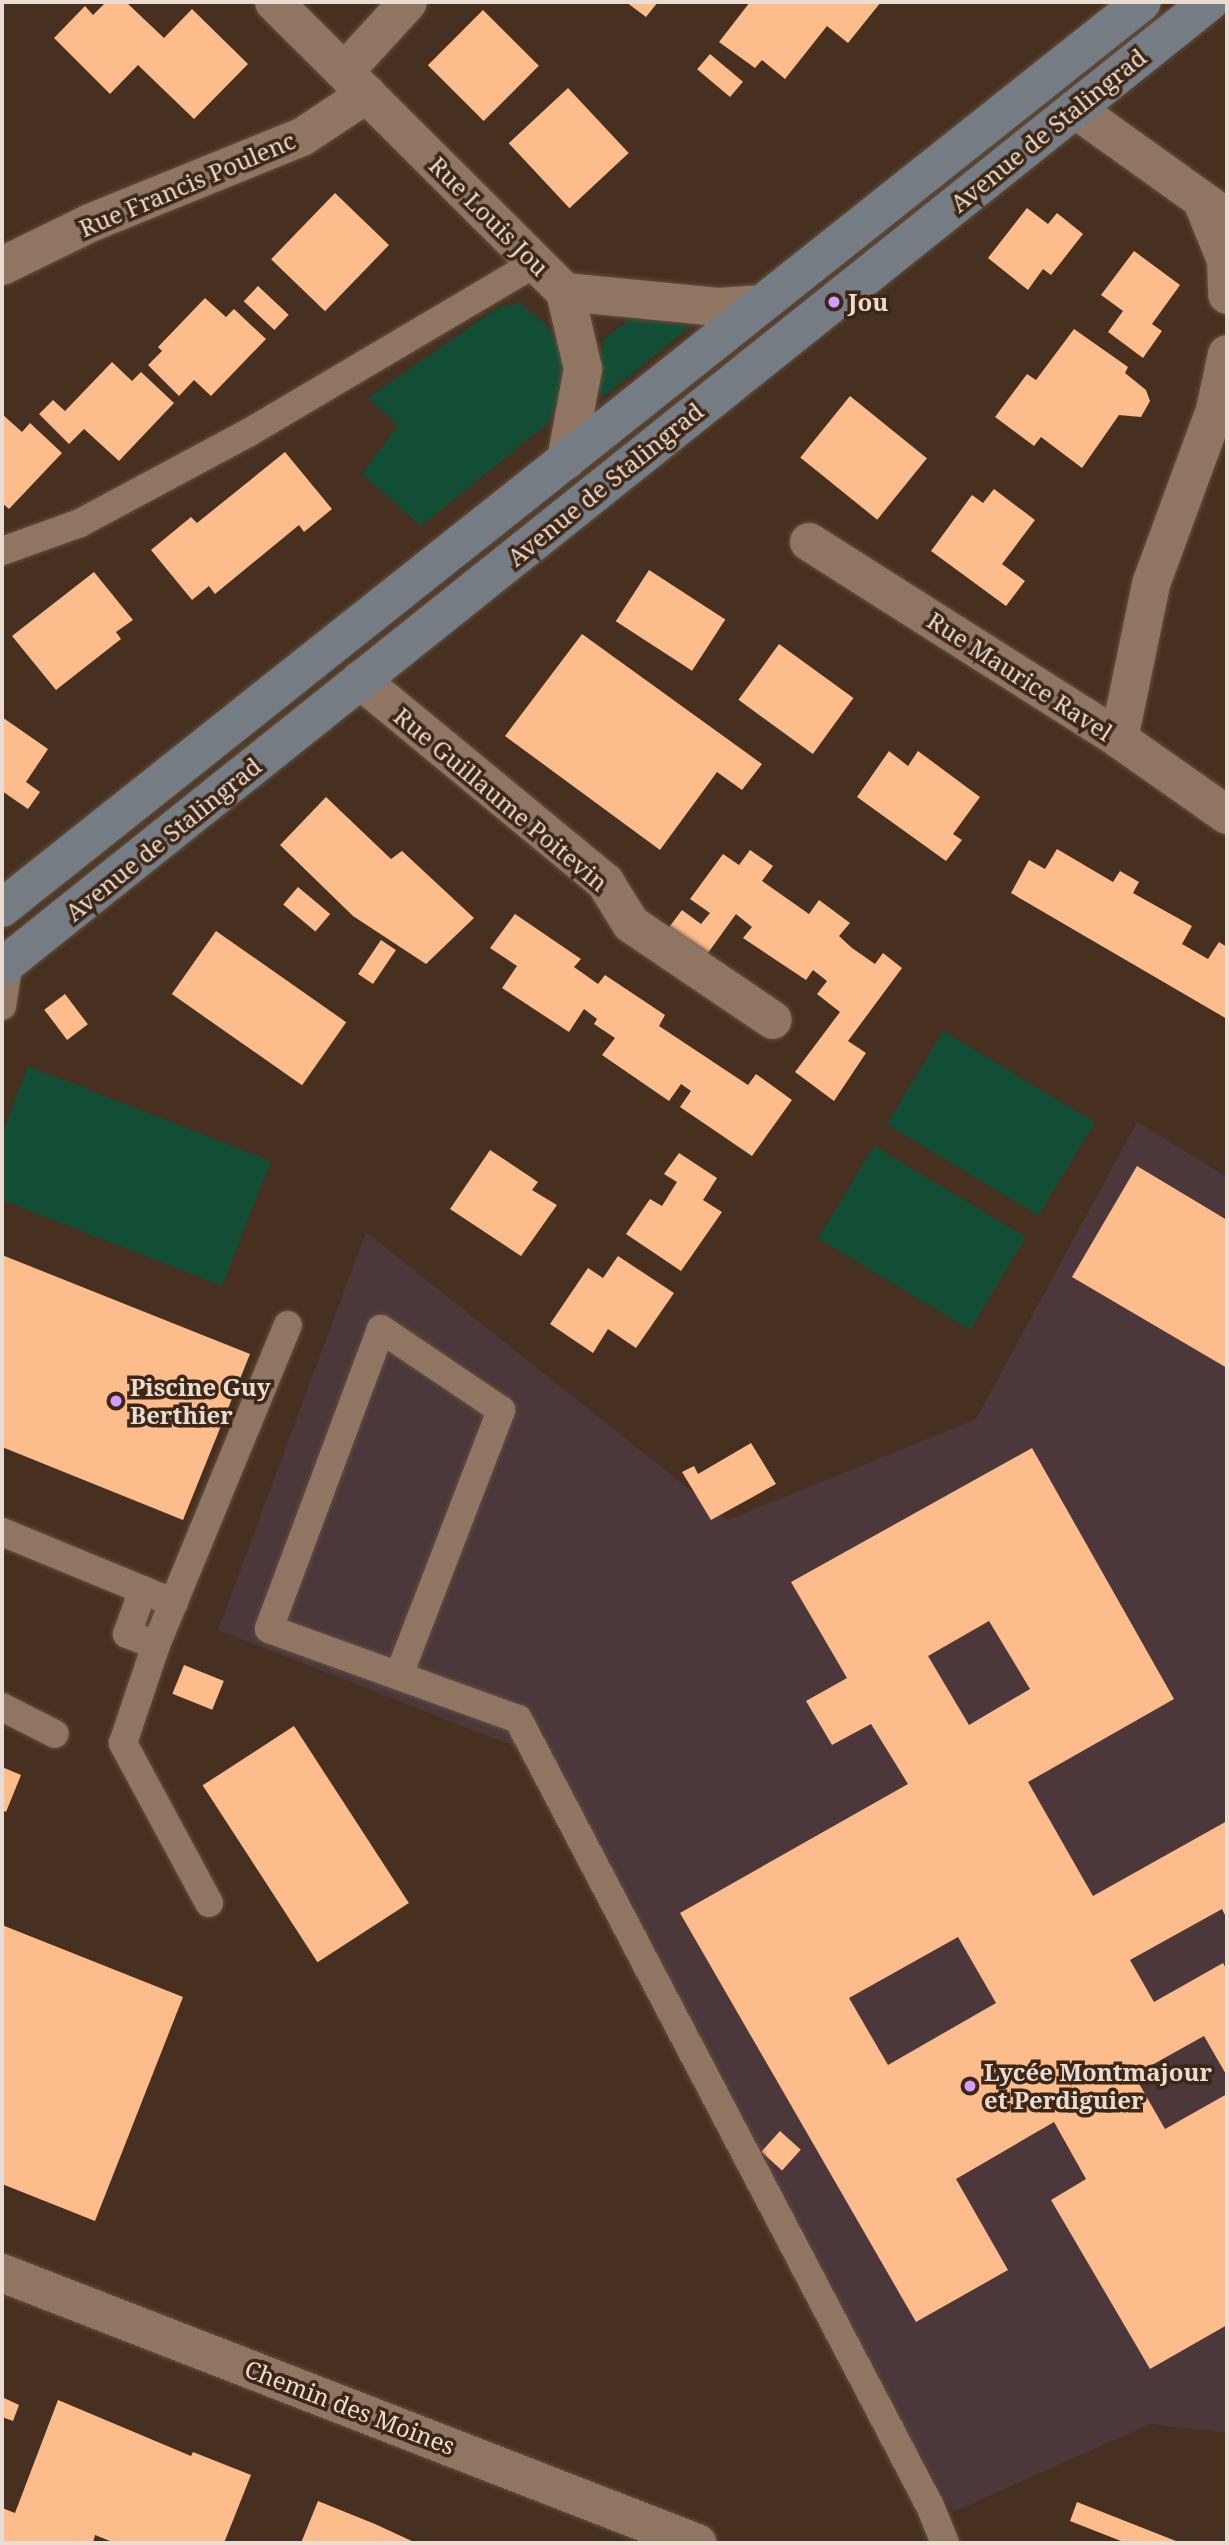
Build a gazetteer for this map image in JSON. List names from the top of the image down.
{
  "streets": {
    "main road": ["Avenue de Stalingrad"],
    "street": [
      "Rue Francis Poulenc",
      "Rue Louis Jou",
      "Rue Maurice Ravel",
      "Rue Guillaume Poitevin",
      "Chemin des Moines"
    ]
  },
  "crossings": [
    ["Avenue de Stalingrad", "Rue Louis Jou"],
    ["Avenue de Stalingrad", "Rue Guillaume Poitevin"],
    ["Rue Francis Poulenc", "Rue Louis Jou"]
  ],
  "places": ["Jou", "Piscine Guy Berthier", "Lycée Montmajour et Perdiguier"]
}
